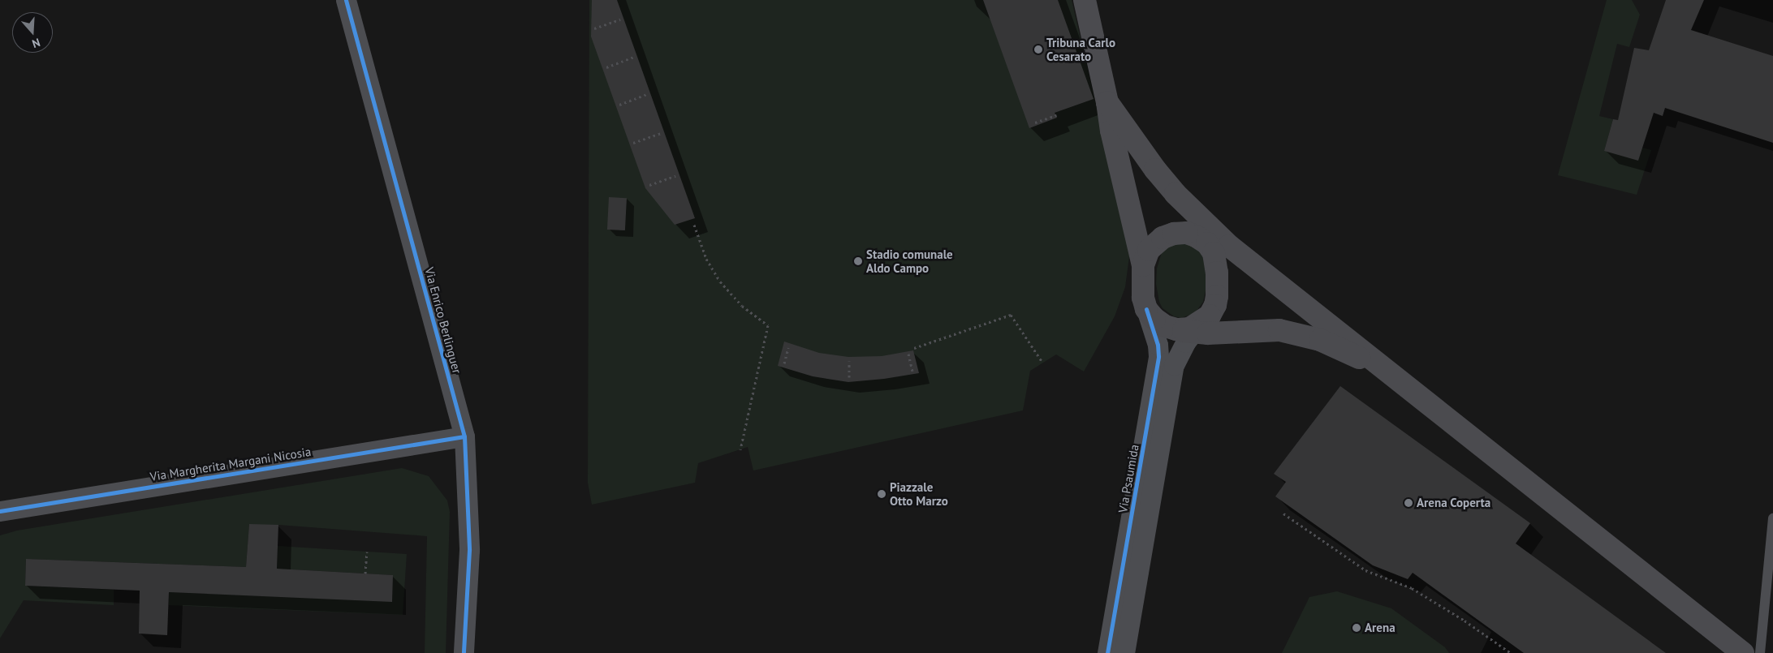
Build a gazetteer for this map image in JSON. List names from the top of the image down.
{
  "streets": {
    "street": ["Via Enrico Berlinguer", "Via Margherita Margani Nicosia", "Via Psaumida"]
  },
  "crossings": [
    ["Via Enrico Berlinguer", "Via Margherita Margani Nicosia"]
  ],
  "places": [
    "Tribuna Carlo Cesarato",
    "Stadio comunale Aldo Campo",
    "Piazzale Otto Marzo",
    "Arena Coperta",
    "Arena"
  ],
  "north": "bottom"
}
